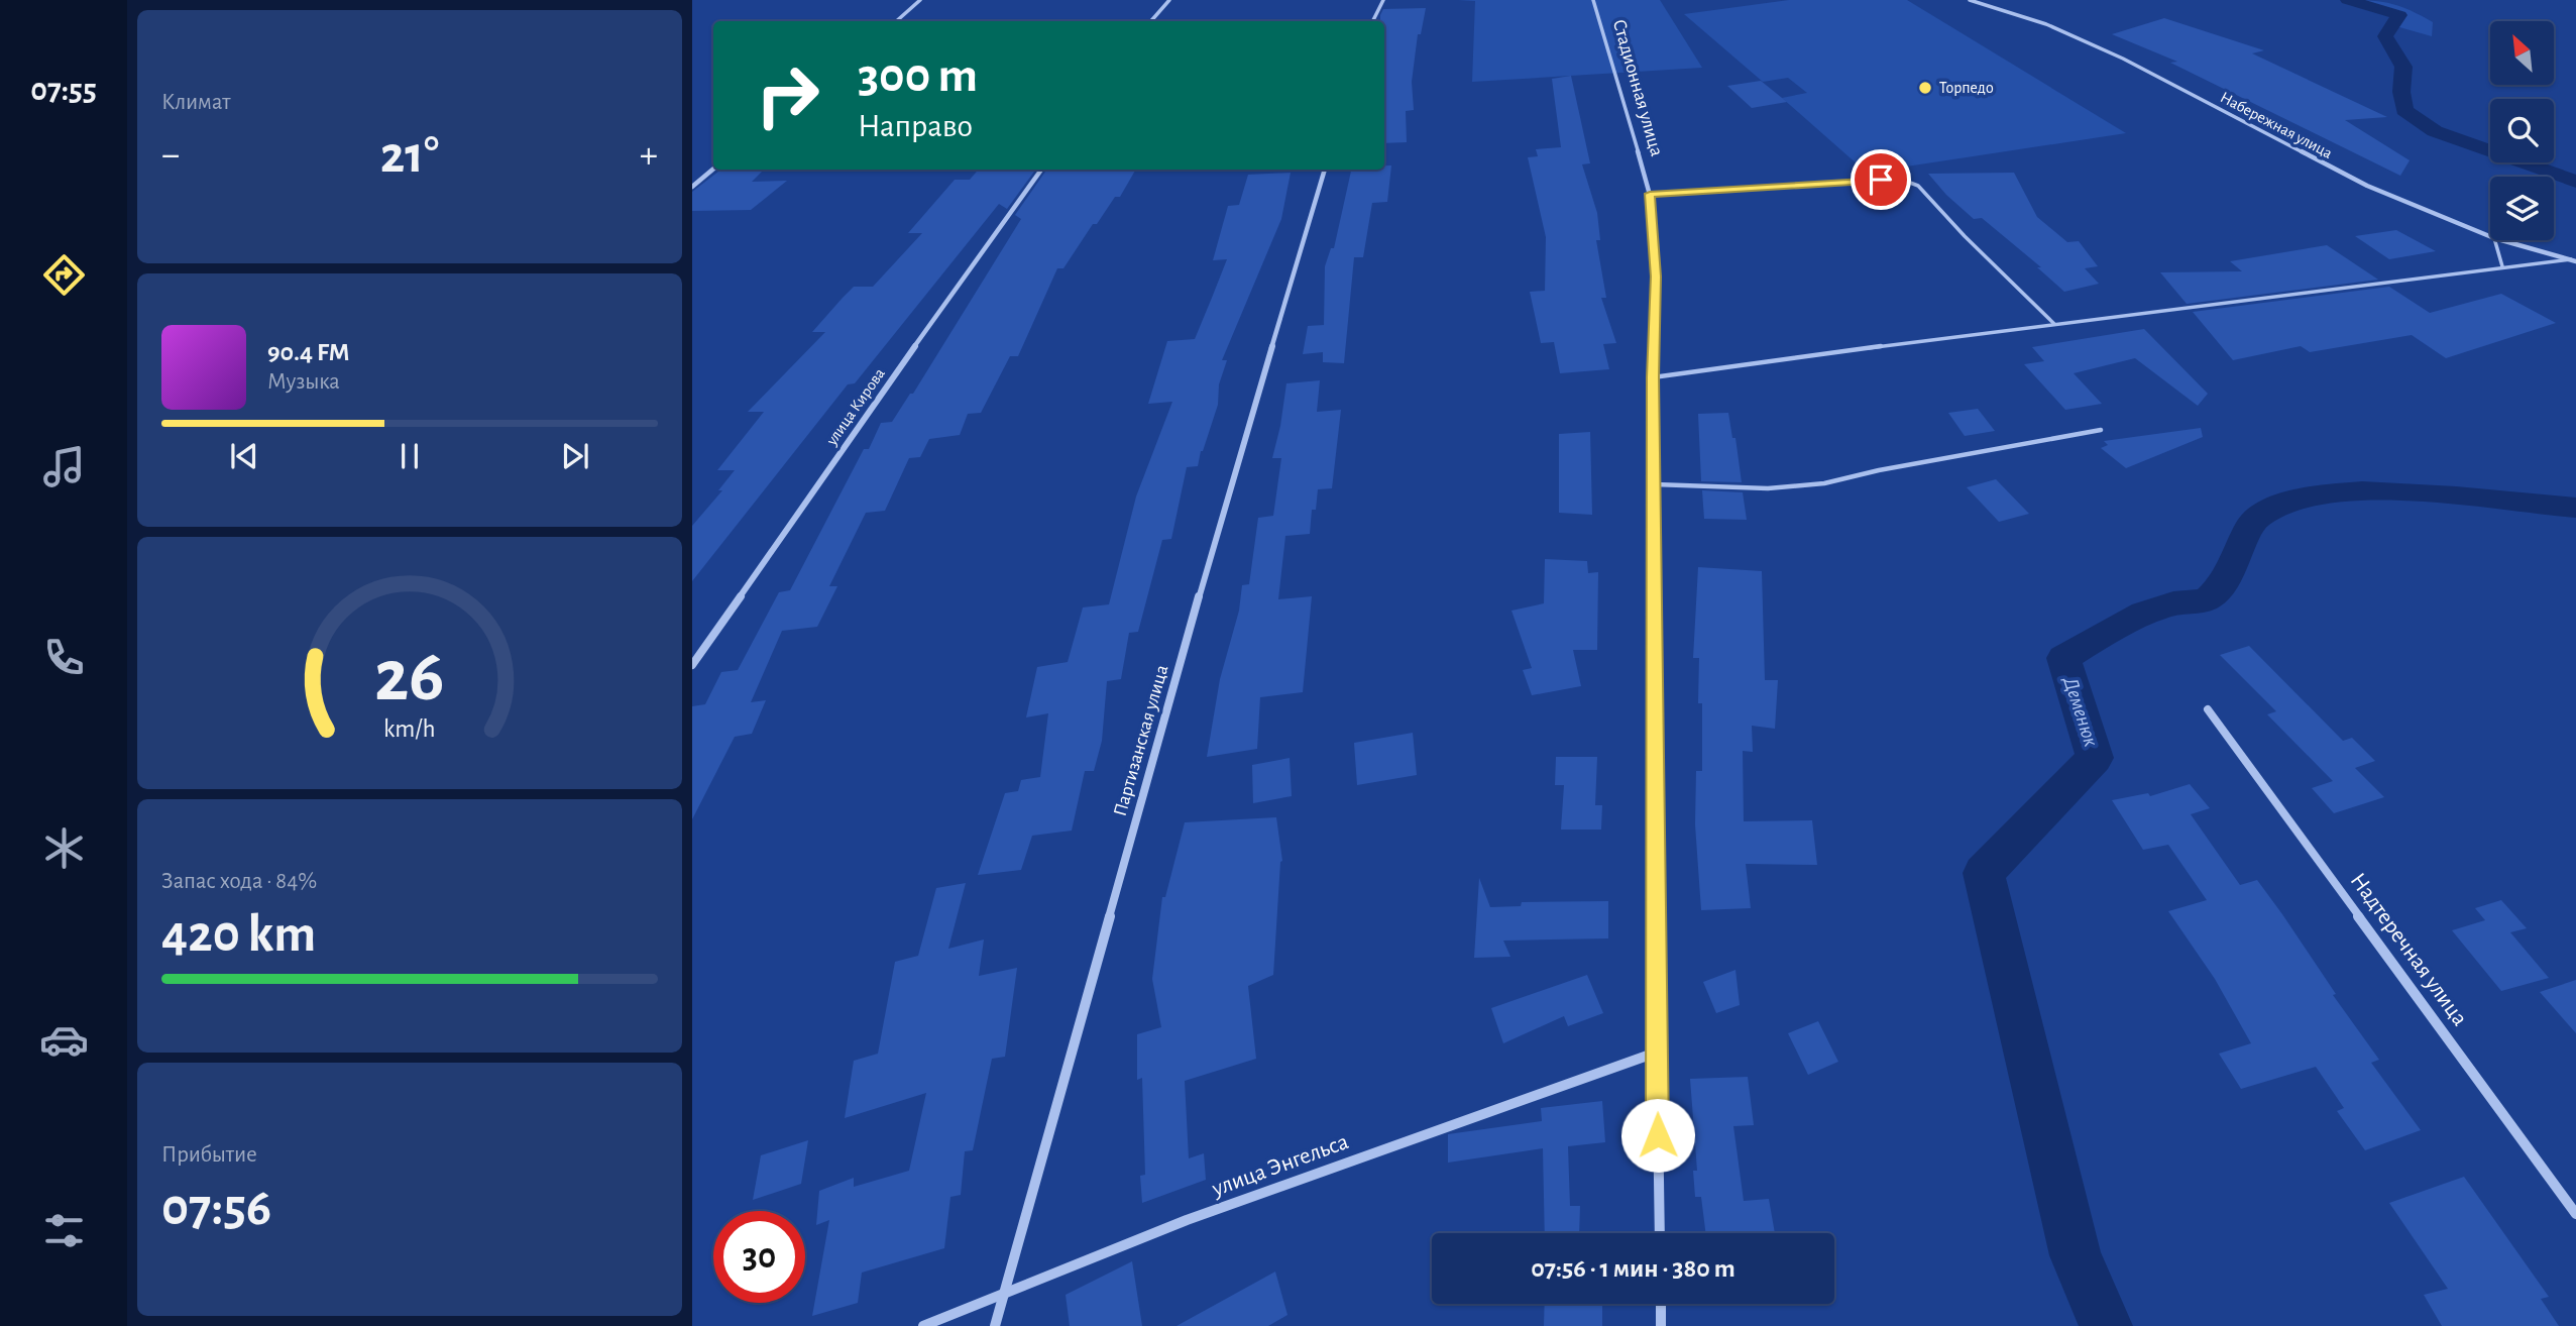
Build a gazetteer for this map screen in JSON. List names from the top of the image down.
{
  "streets": {
    "street": [
      "Стадионная улица",
      "Набережная улица",
      "улица Кирова",
      "Партизанская улица",
      "Надтеречная улица",
      "улица Энгельса"
    ]
  },
  "crossings": [
    ["Стадионная улица", "улица Энгельса"],
    ["Партизанская улица", "улица Энгельса"]
  ],
  "water": ["Деменюк"],
  "places": ["Торпедо"],
  "north": "top left",
  "page": {
    "tabs": "07:55",
    "tile": [
      "Климат",
      ["Запас хода · 84%", "420 km"],
      ["Прибытие", "07:56"]
    ],
    "turn": ["300 m", "Направо"],
    "heat": ["−", "21°", "+"],
    "song": ["90.4 FM", "Музыка"],
    "limit": "30",
    "trip": "07:56 · 1 мин · 380 m",
    "gauge": ["26", "km/h"]
  }
}
